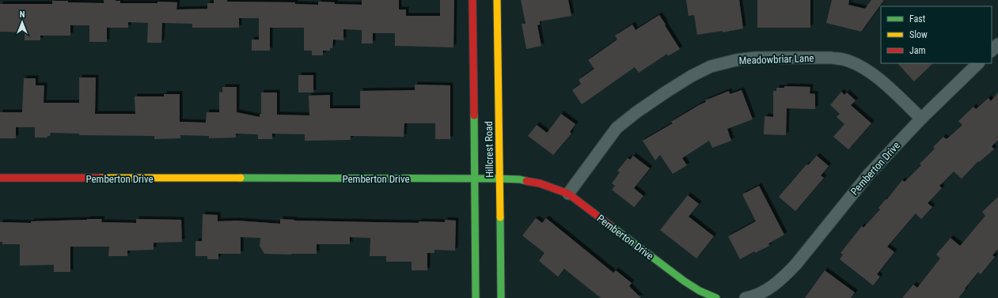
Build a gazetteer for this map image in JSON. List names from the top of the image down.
{
  "streets": {
    "street": ["Meadowbriar Lane", "Hillcrest Road", "Pemberton Drive"]
  },
  "crossings": [
    ["Meadowbriar Lane", "Pemberton Drive"],
    ["Hillcrest Road", "Pemberton Drive"]
  ],
  "legend": ["Fast", "Slow", "Jam"],
  "north": "top"
}
